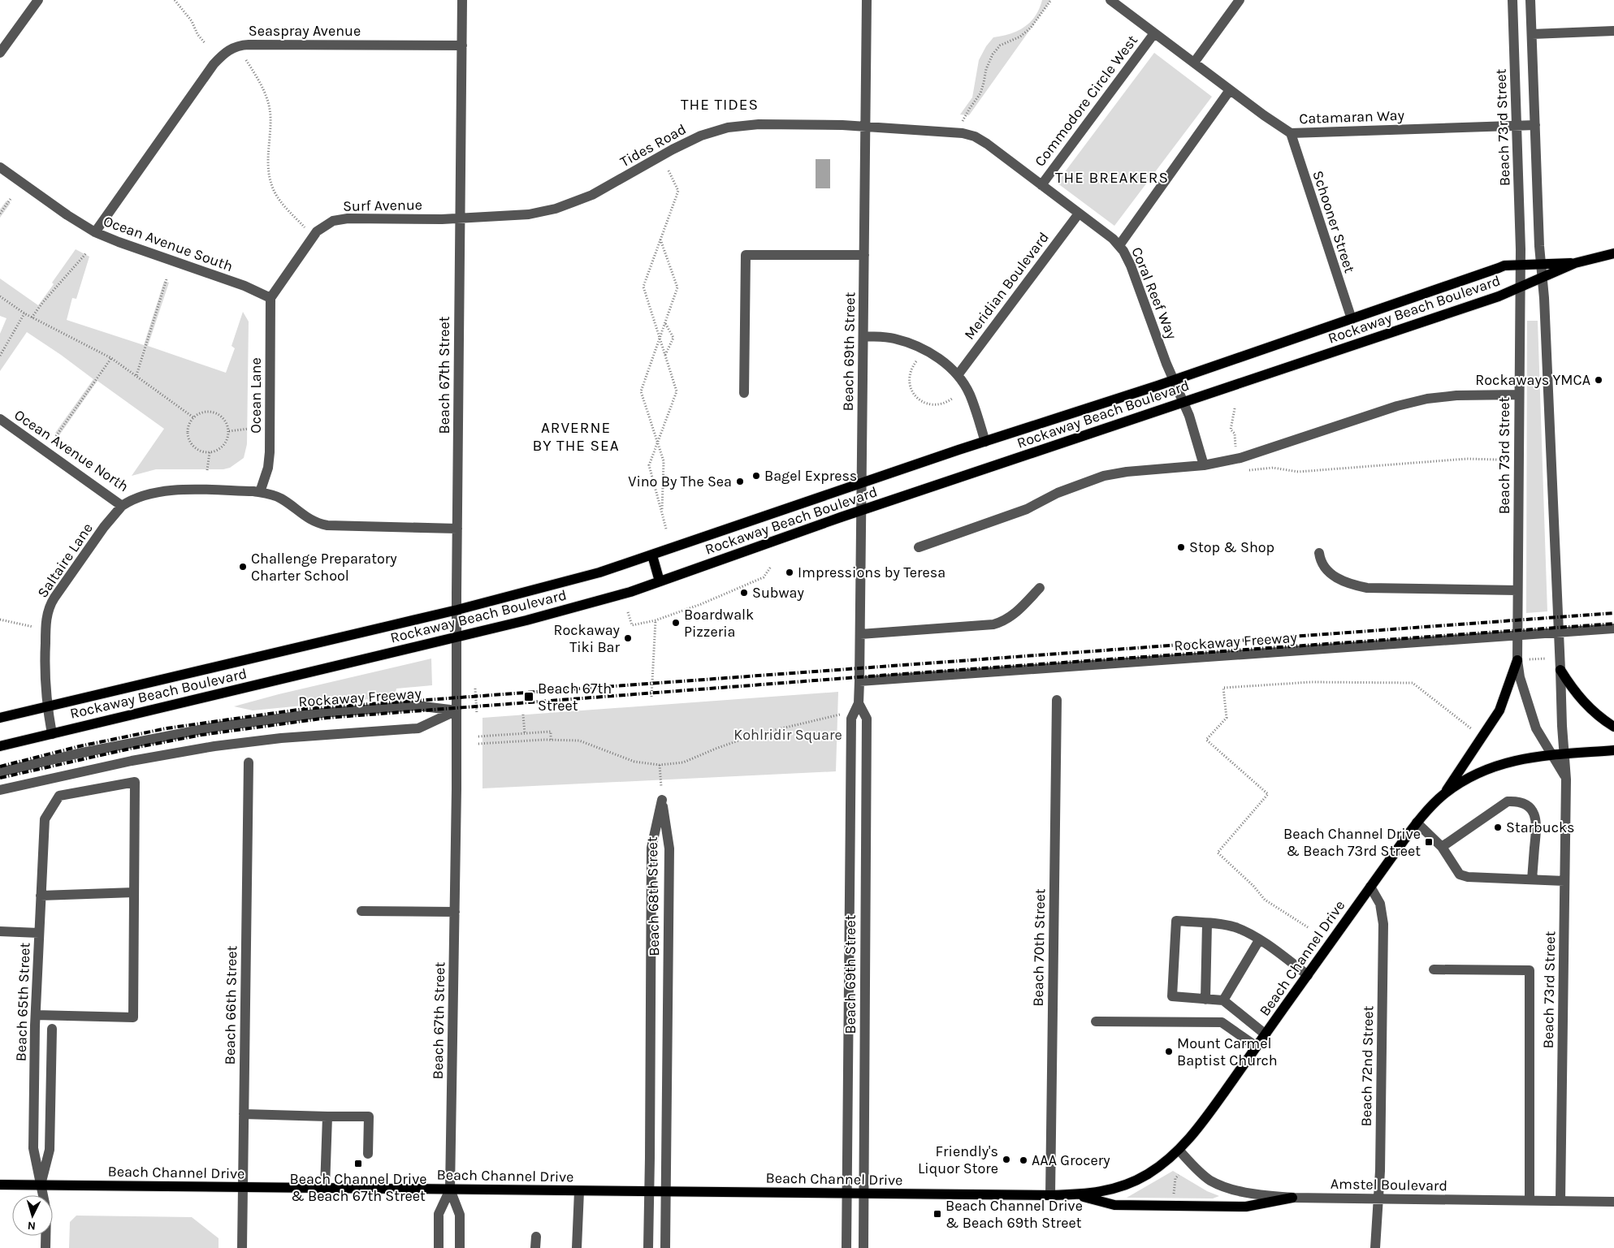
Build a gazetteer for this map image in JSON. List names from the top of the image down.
{
  "streets": {
    "main road": ["Rockaway Beach Boulevard", "Beach Channel Drive"],
    "street": [
      "Seaspray Avenue",
      "Commodore Circle West",
      "Catamaran Way",
      "Beach 73rd Street",
      "Tides Road",
      "Surf Avenue",
      "Schooner Street",
      "Ocean Avenue South",
      "Meridian Boulevard",
      "Coral Reef Way",
      "Beach 69th Street",
      "Beach 67th Street",
      "Ocean Lane",
      "Ocean Avenue North",
      "Saltaire Lane",
      "Rockaway Freeway",
      "Beach 68th Street",
      "Beach 70th Street",
      "Beach 65th Street",
      "Beach 66th Street",
      "Beach 72nd Street",
      "Amstel Boulevard"
    ]
  },
  "crossings": [
    ["Seaspray Avenue", "Ocean Avenue South"],
    ["Seaspray Avenue", "Beach 67th Street"],
    ["Commodore Circle West", "Catamaran Way"],
    ["Commodore Circle West", "Coral Reef Way"],
    ["Catamaran Way", "Beach 73rd Street"],
    ["Catamaran Way", "Schooner Street"],
    ["Beach 73rd Street", "Rockaway Beach Boulevard"],
    ["Beach 73rd Street", "Rockaway Freeway"],
    ["Beach 73rd Street", "Beach Channel Drive"],
    ["Beach 73rd Street", "Amstel Boulevard"],
    ["Tides Road", "Surf Avenue"],
    ["Tides Road", "Coral Reef Way"],
    ["Tides Road", "Beach 69th Street"],
    ["Tides Road", "Beach 67th Street"],
    ["Surf Avenue", "Ocean Avenue South"],
    ["Surf Avenue", "Beach 67th Street"],
    ["Surf Avenue", "Ocean Lane"],
    ["Schooner Street", "Rockaway Beach Boulevard"],
    ["Ocean Avenue South", "Ocean Lane"],
    ["Meridian Boulevard", "Coral Reef Way"],
    ["Coral Reef Way", "Rockaway Beach Boulevard"],
    ["Coral Reef Way", "Beach 69th Street"],
    ["Rockaway Beach Boulevard", "Beach 69th Street"],
    ["Rockaway Beach Boulevard", "Beach 67th Street"],
    ["Rockaway Beach Boulevard", "Saltaire Lane"],
    ["Beach 69th Street", "Rockaway Freeway"],
    ["Beach 69th Street", "Beach Channel Drive"],
    ["Beach 67th Street", "Ocean Avenue North"],
    ["Beach 67th Street", "Rockaway Freeway"],
    ["Beach 67th Street", "Beach Channel Drive"],
    ["Ocean Lane", "Ocean Avenue North"],
    ["Ocean Avenue North", "Saltaire Lane"],
    ["Beach 68th Street", "Beach Channel Drive"],
    ["Beach 70th Street", "Beach Channel Drive"],
    ["Beach Channel Drive", "Beach 65th Street"],
    ["Beach Channel Drive", "Beach 66th Street"],
    ["Beach Channel Drive", "Beach 72nd Street"],
    ["Beach Channel Drive", "Amstel Boulevard"],
    ["Beach 72nd Street", "Amstel Boulevard"]
  ],
  "districts": ["THE TIDES", "THE BREAKERS", "ARVERNE BY THE SEA"],
  "parks": ["Kohlridir Square"],
  "places": {
    "other": [
      "Rockaways YMCA",
      "Bagel Express",
      "Vino By The Sea",
      "Stop & Shop",
      "Challenge Preparatory Charter School",
      "Impressions by Teresa",
      "Subway",
      "Boardwalk Pizzeria",
      "Rockaway Tiki Bar",
      "Starbucks",
      "Mount Carmel Baptist Church",
      "Friendly's Liquor Store",
      "AAA Grocery"
    ],
    "transit": [
      "Beach 67th Street",
      "Beach Channel Drive & Beach 73rd Street",
      "Beach Channel Drive & Beach 67th Street",
      "Beach Channel Drive & Beach 69th Street"
    ]
  },
  "north": "bottom"
}
